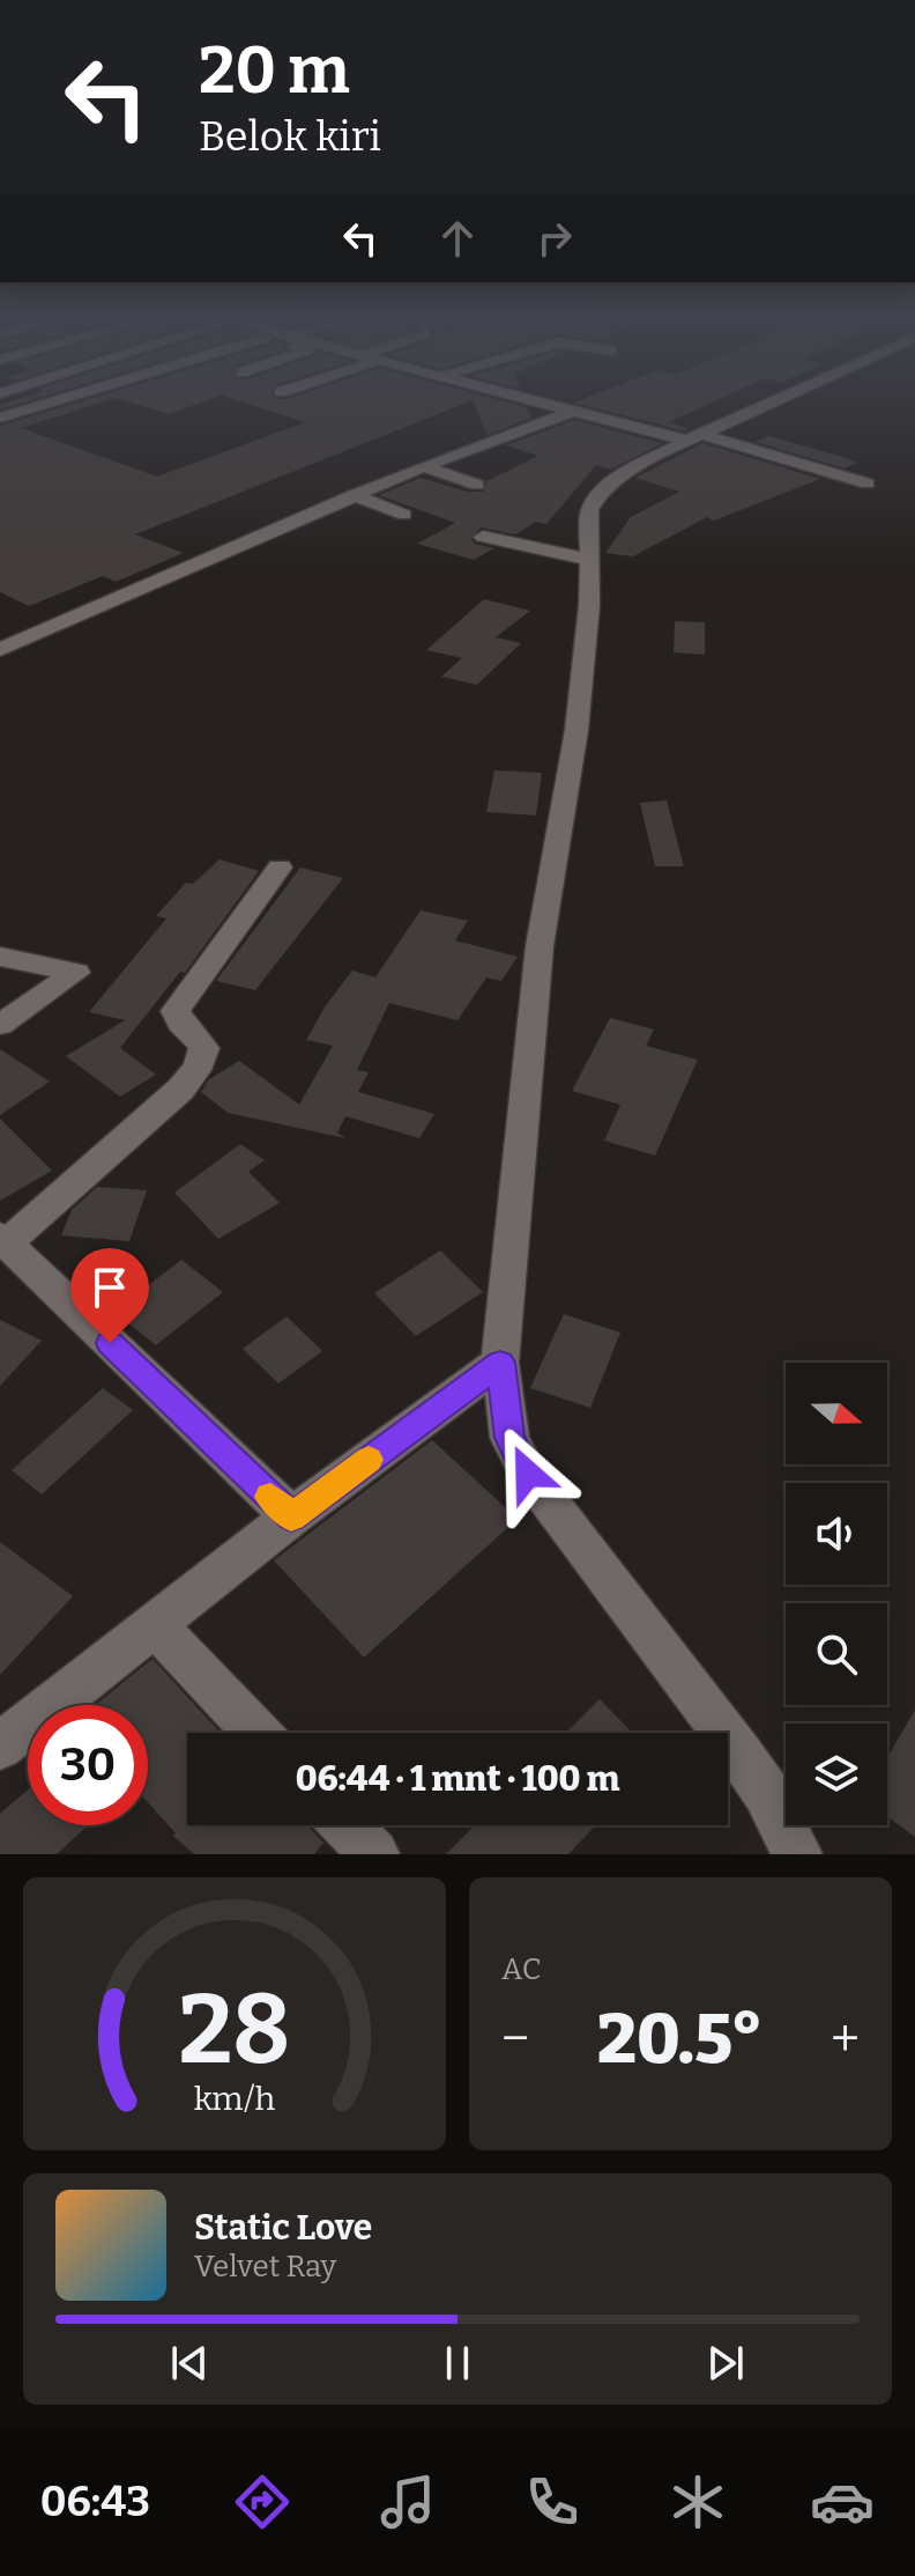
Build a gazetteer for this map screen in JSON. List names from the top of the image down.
{
  "north": "right",
  "page": {
    "turn": ["20 m", "Belok kiri"],
    "limit": "30",
    "trip": "06:44 · 1 mnt · 100 m",
    "tile": "AC",
    "heat": ["−", "20.5°", "+"],
    "song": ["Static Love", "Velvet Ray"],
    "tabs": "06:43",
    "gauge": ["28", "km/h"]
  }
}
